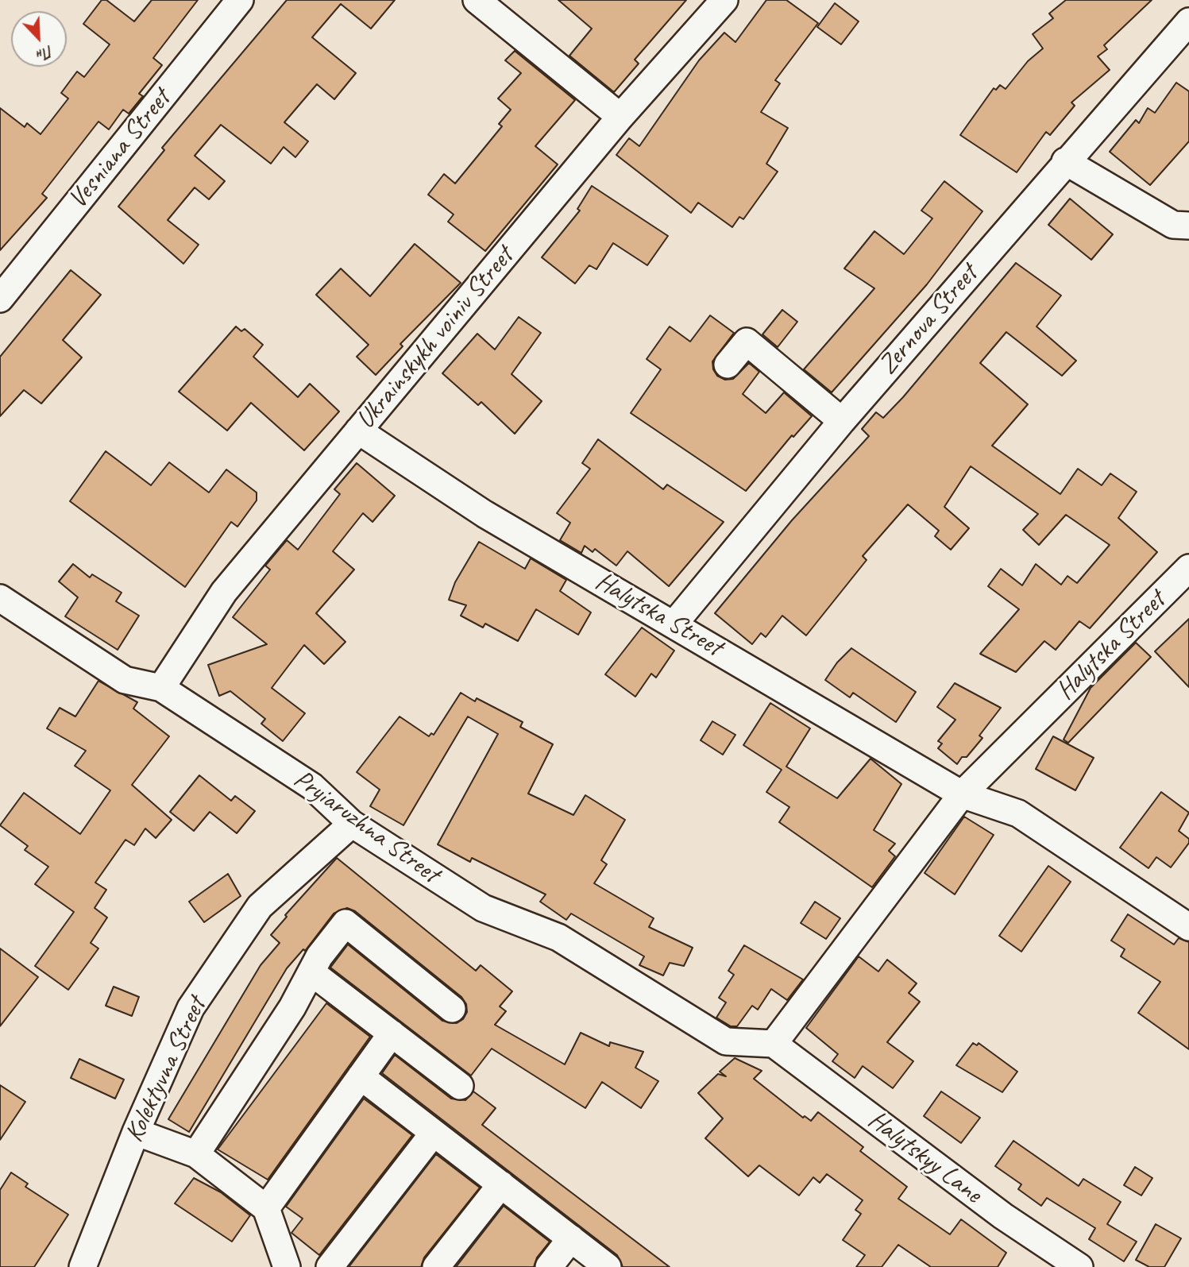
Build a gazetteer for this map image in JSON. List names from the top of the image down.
{
  "streets": {
    "street": [
      "Vesniana Street",
      "Zernova Street",
      "Ukrainskykh voiniv Street",
      "Halytska Street",
      "Pryiaruzhna Street",
      "Kolektyvna Street",
      "Halytskyy Lane"
    ]
  },
  "crossings": [
    ["Zernova Street", "Halytska Street"],
    ["Ukrainskykh voiniv Street", "Halytska Street"],
    ["Ukrainskykh voiniv Street", "Pryiaruzhna Street"],
    ["Halytska Street", "Pryiaruzhna Street"],
    ["Halytska Street", "Halytskyy Lane"],
    ["Pryiaruzhna Street", "Kolektyvna Street"],
    ["Pryiaruzhna Street", "Halytskyy Lane"]
  ],
  "north": "bottom right"
}
